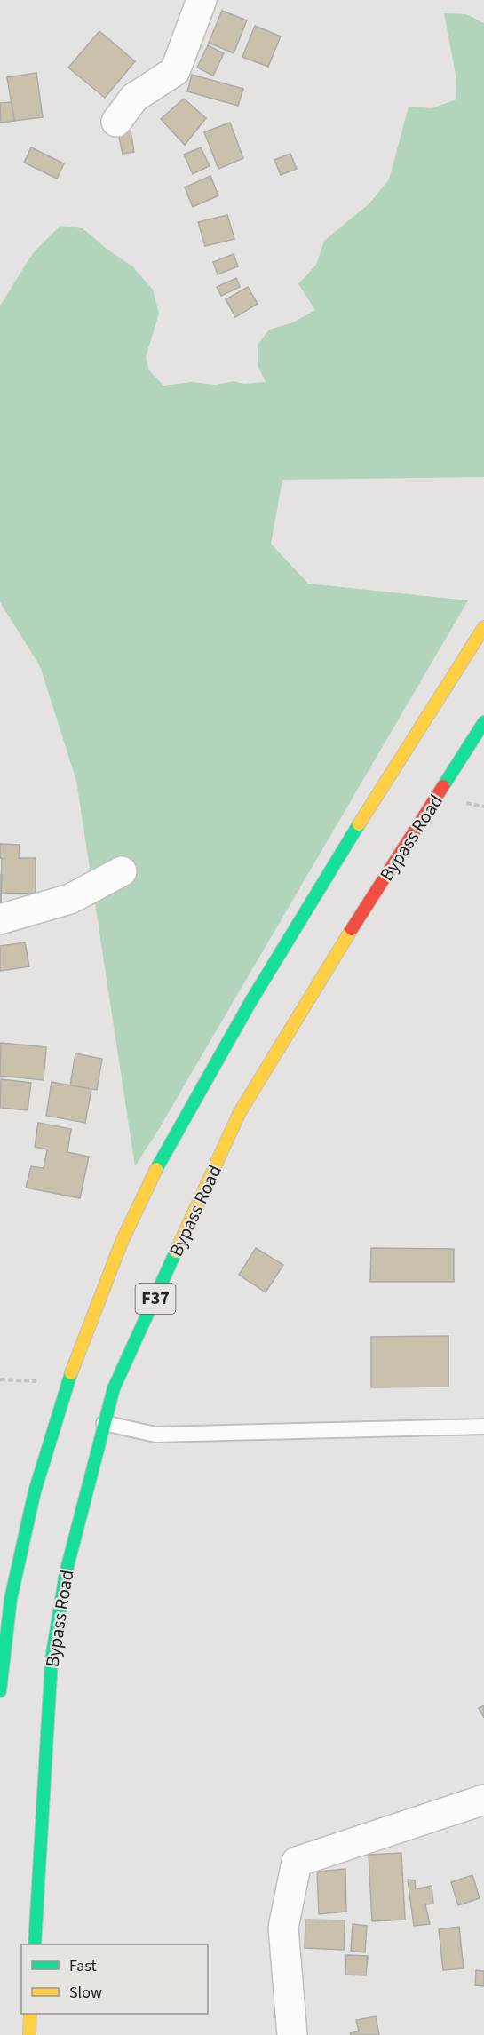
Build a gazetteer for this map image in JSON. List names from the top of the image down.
{
  "streets": {
    "highway": ["Bypass Road", "F37"]
  },
  "legend": ["Fast", "Slow"]
}
